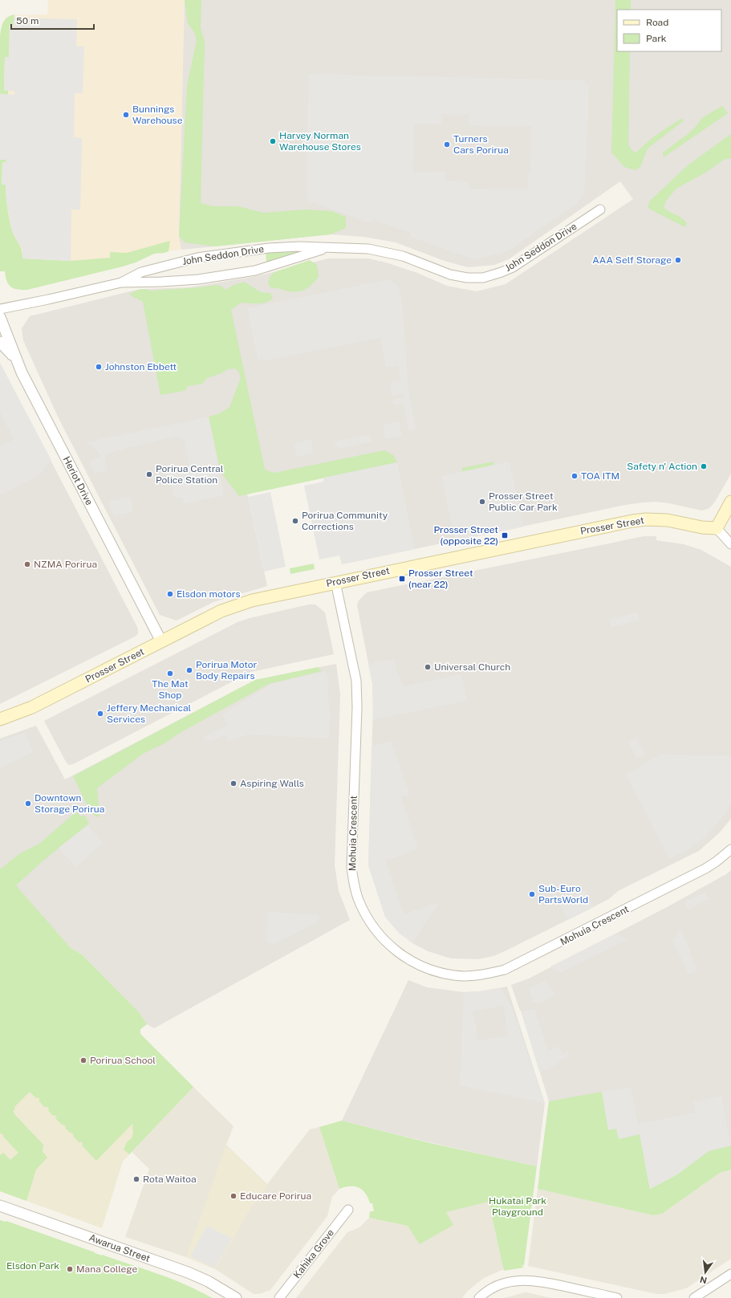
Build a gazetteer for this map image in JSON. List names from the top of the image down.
{
  "streets": {
    "main road": ["Prosser Street"],
    "street": [
      "John Seddon Drive",
      "Heriot Drive",
      "Mohuia Crescent",
      "Awarua Street",
      "Kahika Grove"
    ]
  },
  "crossings": [
    ["Heriot Drive", "Prosser Street"],
    ["Prosser Street", "Mohuia Crescent"]
  ],
  "parks": ["Hukatai Park Playground", "Elsdon Park"],
  "places": {
    "other": [
      "Bunnings Warehouse",
      "Harvey Norman Warehouse Stores",
      "Turners Cars Porirua",
      "AAA Self Storage",
      "Johnston Ebbett",
      "Safety n' Action",
      "Porirua Central Police Station",
      "TOA ITM",
      "Prosser Street Public Car Park",
      "Porirua Community Corrections",
      "NZMA Porirua",
      "Elsdon motors",
      "Universal Church",
      "Porirua Motor Body Repairs",
      "The Mat Shop",
      "Jeffery Mechanical Services",
      "Aspiring Walls",
      "Downtown Storage Porirua",
      "Sub-Euro PartsWorld",
      "Porirua School",
      "Rota Waitoa",
      "Educare Porirua",
      "Mana College"
    ],
    "transit": ["Prosser Street (opposite 22)", "Prosser Street (near 22)"]
  },
  "legend": ["Road", "Park"],
  "scale_bar": "50 m",
  "north": "bottom"
}
